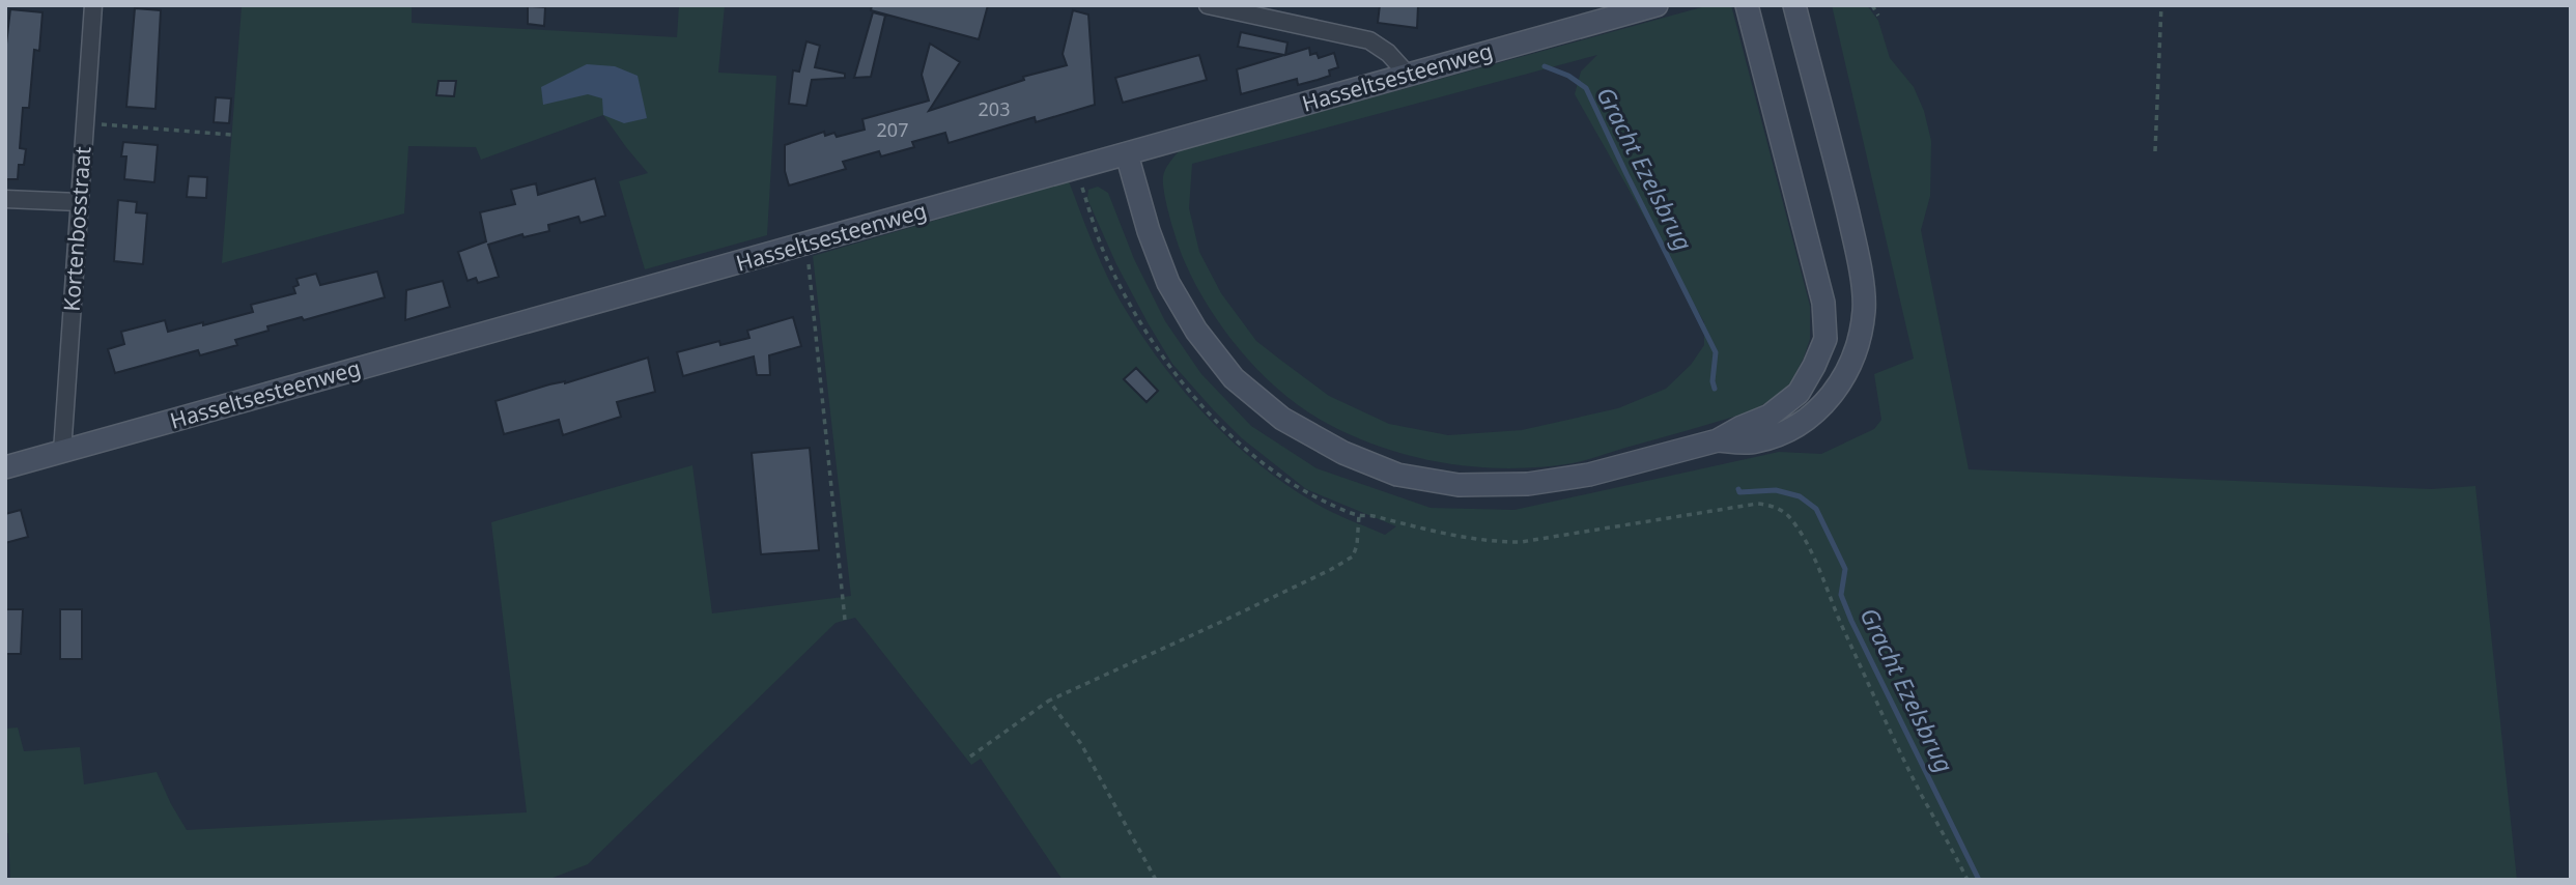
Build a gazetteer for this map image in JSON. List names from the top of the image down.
{
  "streets": {
    "main road": ["Hasseltsesteenweg"],
    "street": ["Kortenbosstraat"]
  },
  "crossings": [
    ["Hasseltsesteenweg", "Kortenbosstraat"]
  ],
  "water": ["Gracht Ezelsbrug"],
  "house_numbers": ["203", "207"]
}
